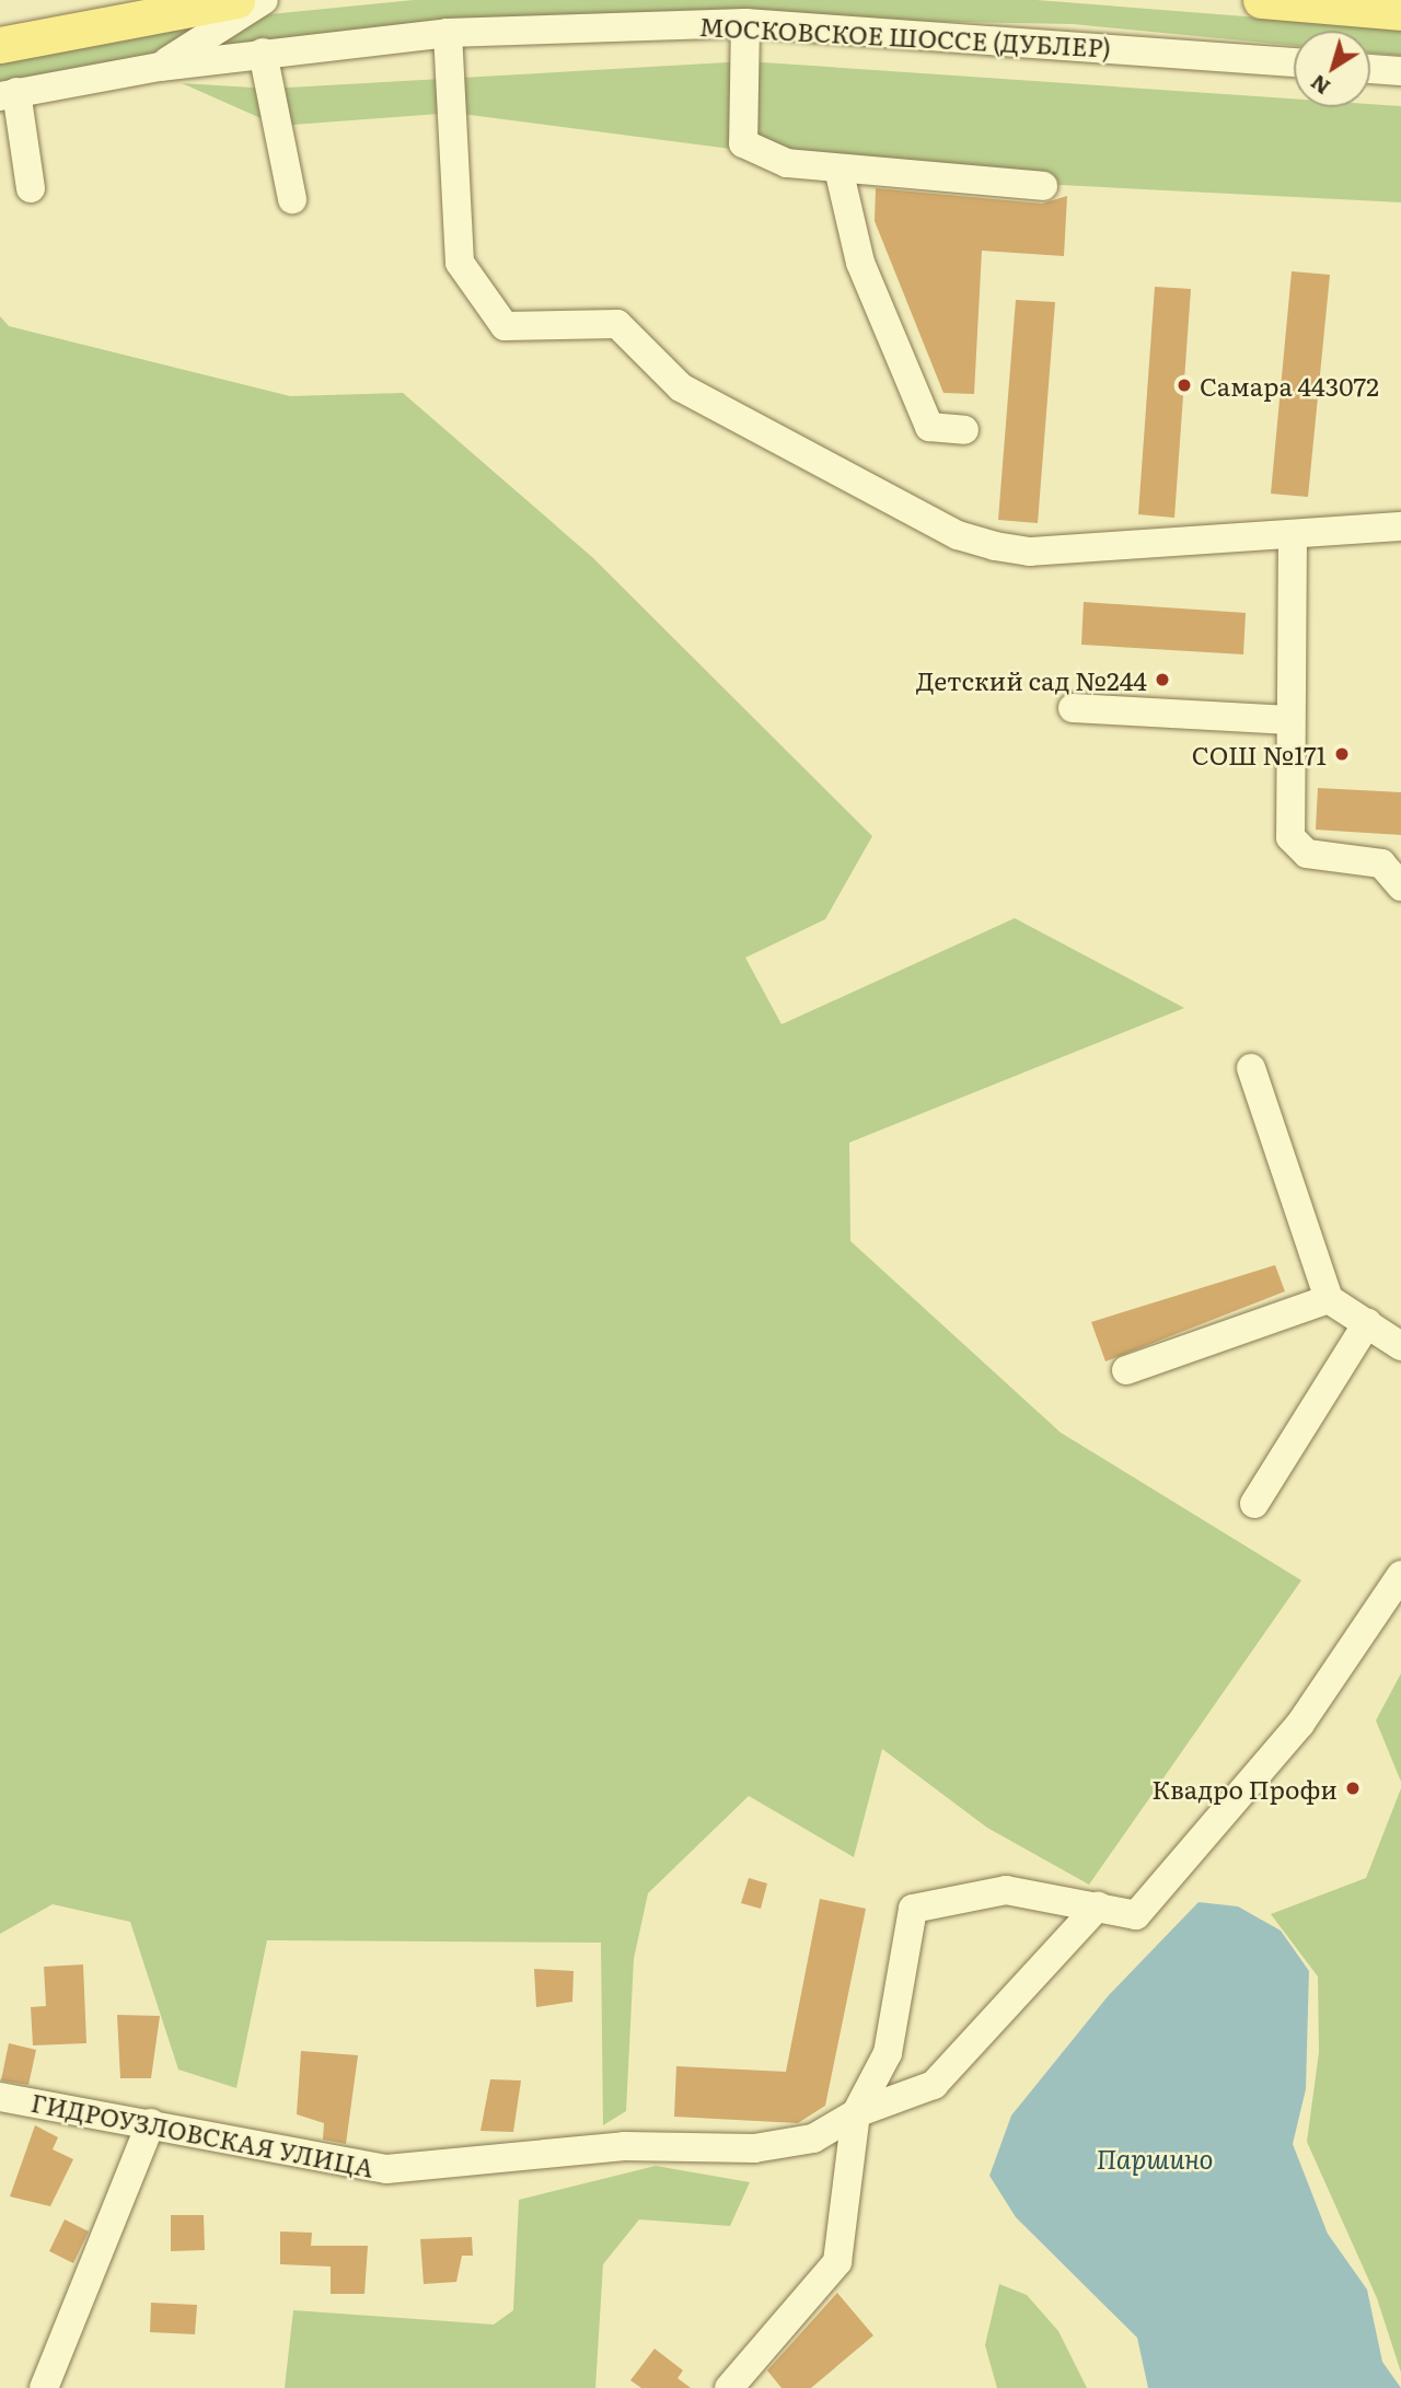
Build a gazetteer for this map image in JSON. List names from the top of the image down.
{
  "streets": {
    "street": ["МОСКОВСКОЕ ШОССЕ (ДУБЛЕР)", "ГИДРОУЗЛОВСКАЯ УЛИЦА"]
  },
  "water": ["Паршино"],
  "places": [
    "Самара 443072",
    "Детский сад №244",
    "СОШ №171",
    "Квадро Профи"
  ],
  "north": "bottom left"
}
